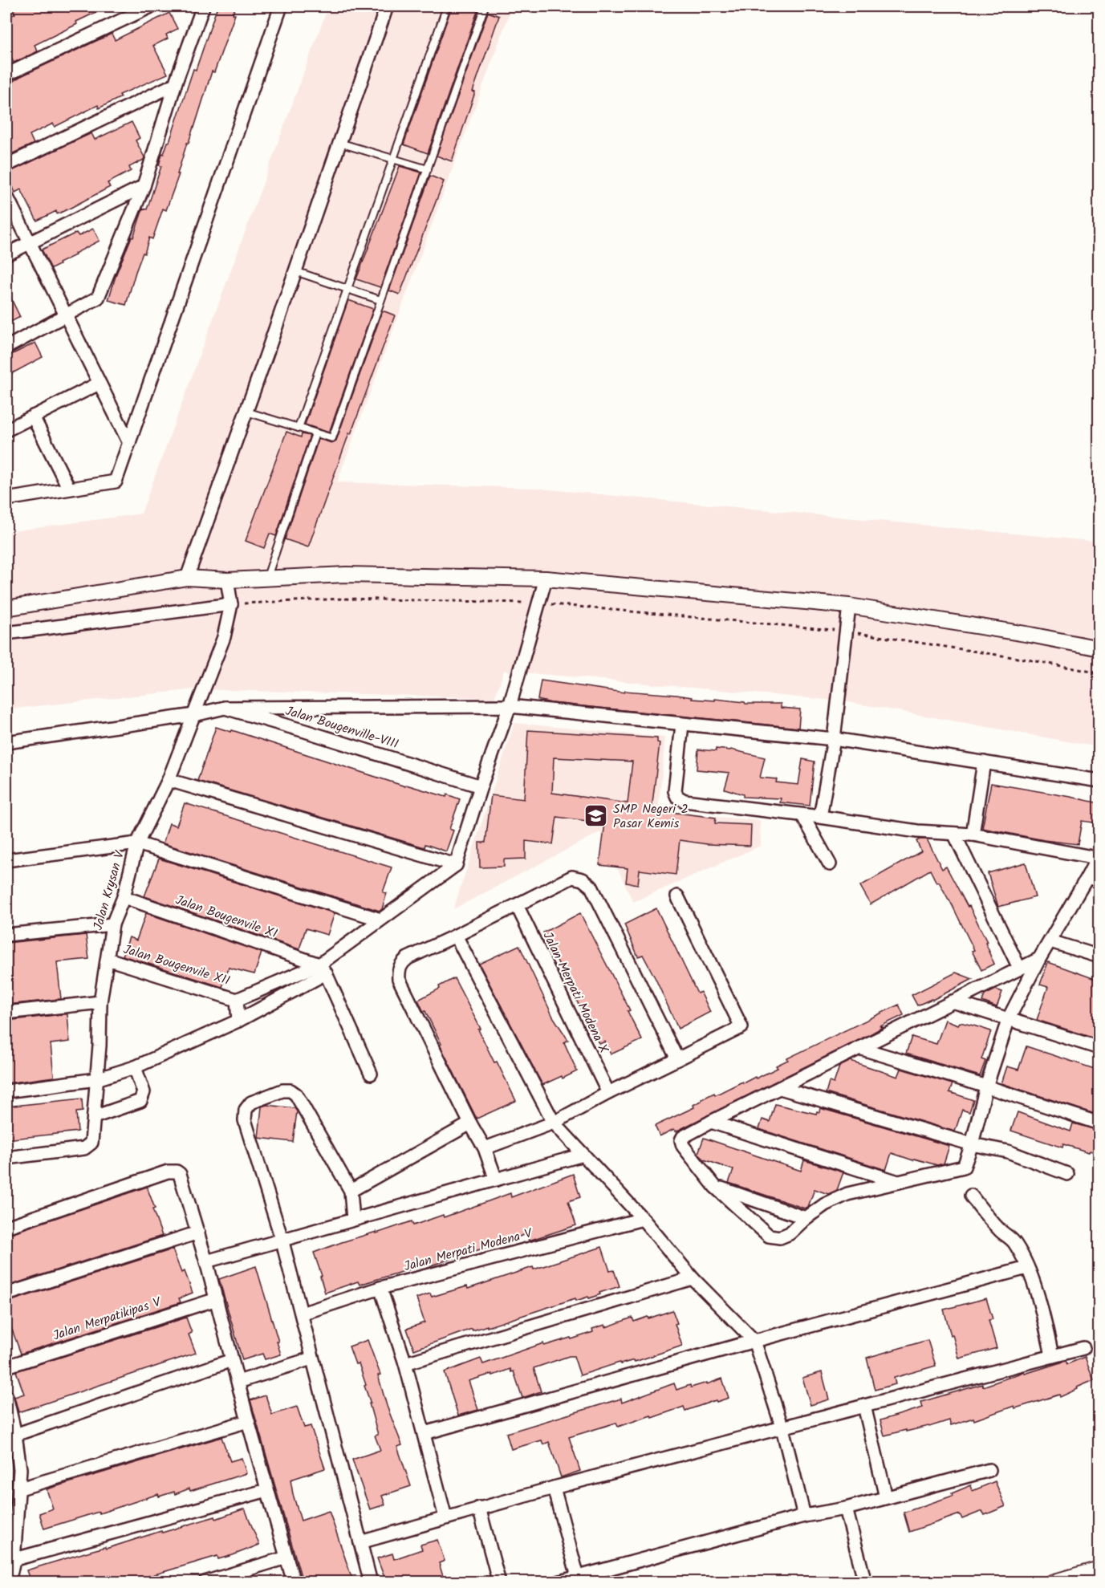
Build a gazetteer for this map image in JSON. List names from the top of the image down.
{
  "streets": {
    "street": [
      "Jalan Bougenville-VIII",
      "Jalan Krysan V",
      "Jalan Bougenvile XI",
      "Jalan Bougenvile XII",
      "Jalan Merpati Modena X",
      "Jalan Merpati Modena V",
      "Jalan Merpatikipas V"
    ]
  },
  "crossings": [
    ["Jalan Bougenville-VIII", "Jalan Krysan V"],
    ["Jalan Krysan V", "Jalan Bougenvile XI"],
    ["Jalan Krysan V", "Jalan Bougenvile XII"]
  ],
  "places": {
    "school or university": ["SMP Negeri 2 Pasar Kemis"]
  }
}
